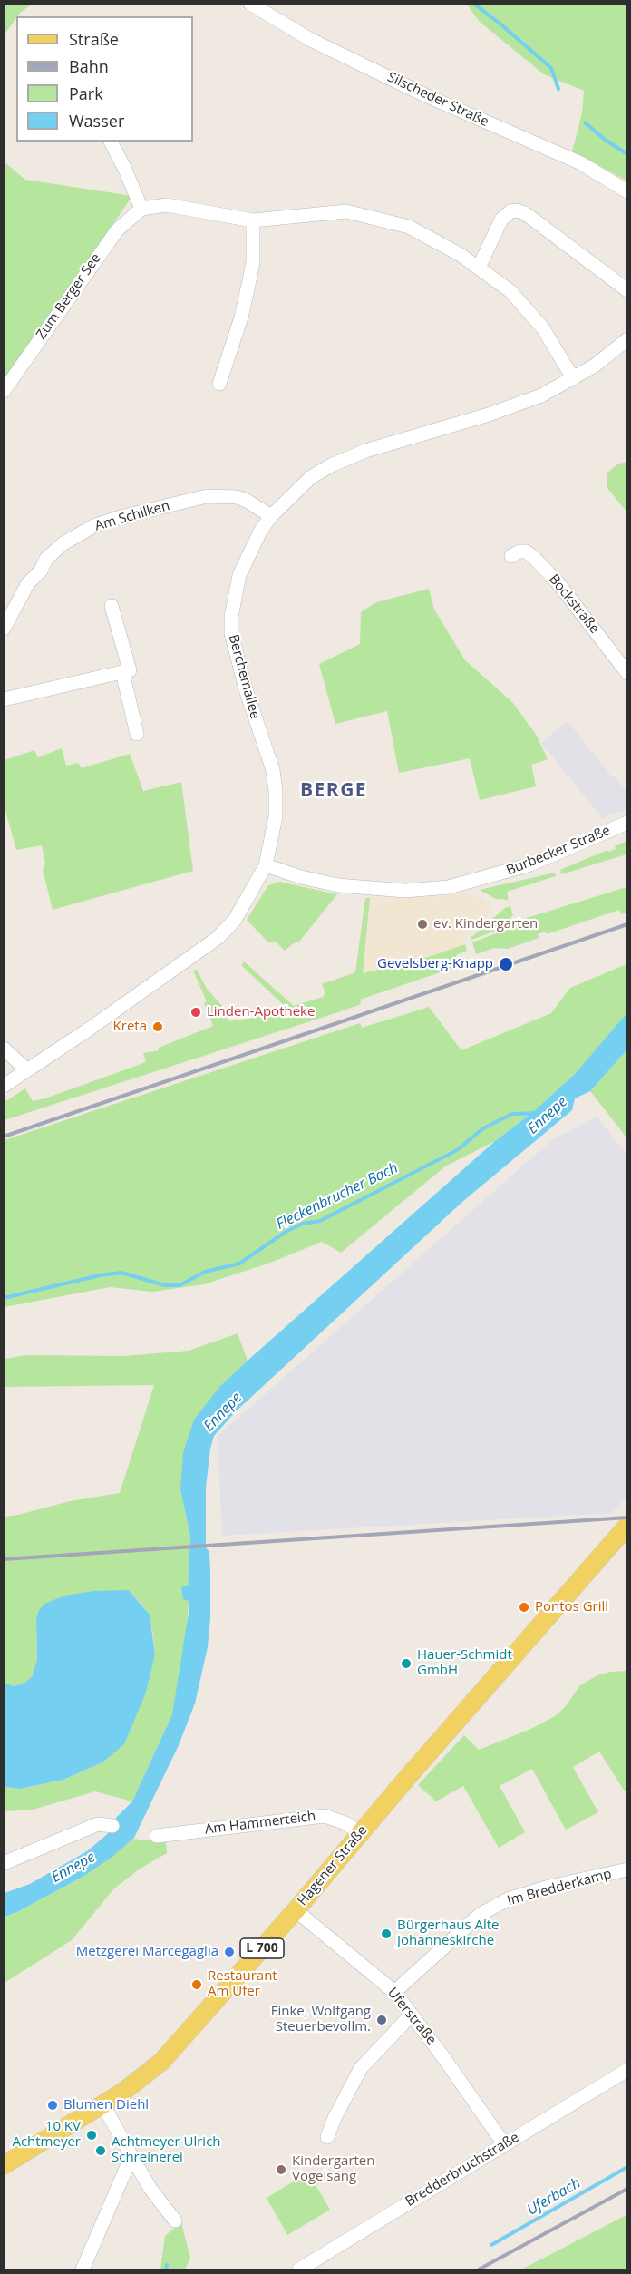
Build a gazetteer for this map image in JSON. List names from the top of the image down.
{
  "streets": {
    "main road": ["Hagener Straße", "L 700"],
    "street": [
      "Silscheder Straße",
      "Zum Berger See",
      "Am Schilken",
      "Bockstraße",
      "Berchemallee",
      "Burbecker Straße",
      "Am Hammerteich",
      "Im Bredderkamp",
      "Uferstraße",
      "Bredderbruchstraße"
    ]
  },
  "crossings": [
    ["Am Schilken", "Berchemallee"],
    ["Berchemallee", "Burbecker Straße"],
    ["Am Hammerteich", "Hagener Straße"],
    ["Hagener Straße", "Uferstraße"],
    ["Im Bredderkamp", "Uferstraße"],
    ["Uferstraße", "Bredderbruchstraße"]
  ],
  "districts": ["BERGE"],
  "water": ["Ennepe", "Fleckenbrucher Bach", "Uferbach"],
  "places": [
    "ev. Kindergarten",
    "Gevelsberg-Knapp",
    "Linden-Apotheke",
    "Kreta",
    "Pontos Grill",
    "Hauer-Schmidt GmbH",
    "Bürgerhaus Alte Johanneskirche",
    "Metzgerei Marcegaglia",
    "Restaurant Am Ufer",
    "Finke, Wolfgang Steuerbevollm.",
    "Blumen Diehl",
    "10 KV Achtmeyer",
    "Achtmeyer Ulrich Schreinerei",
    "Kindergarten Vogelsang"
  ],
  "legend": [
    "Straße",
    "Bahn",
    "Park",
    "Wasser"
  ]
}
